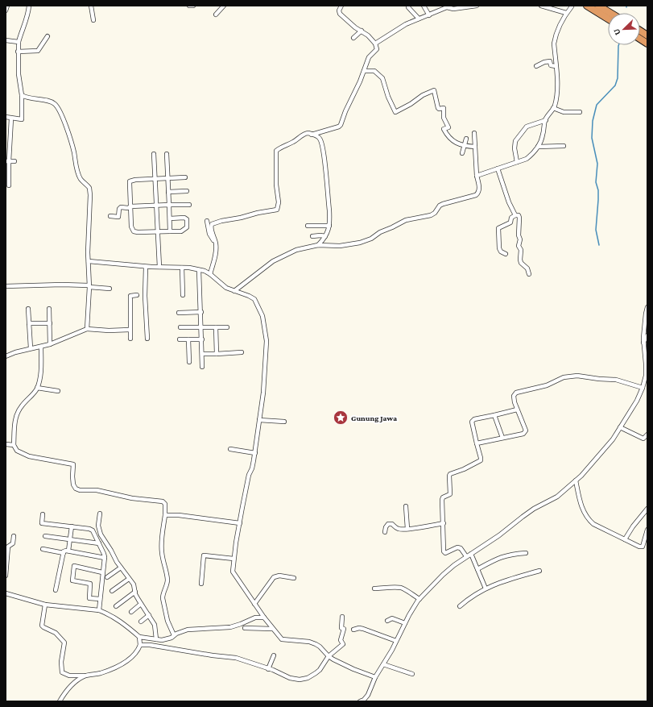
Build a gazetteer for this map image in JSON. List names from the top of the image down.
{
  "places": {
    "place": ["Gunung Jawa"]
  },
  "north": "bottom left"
}
